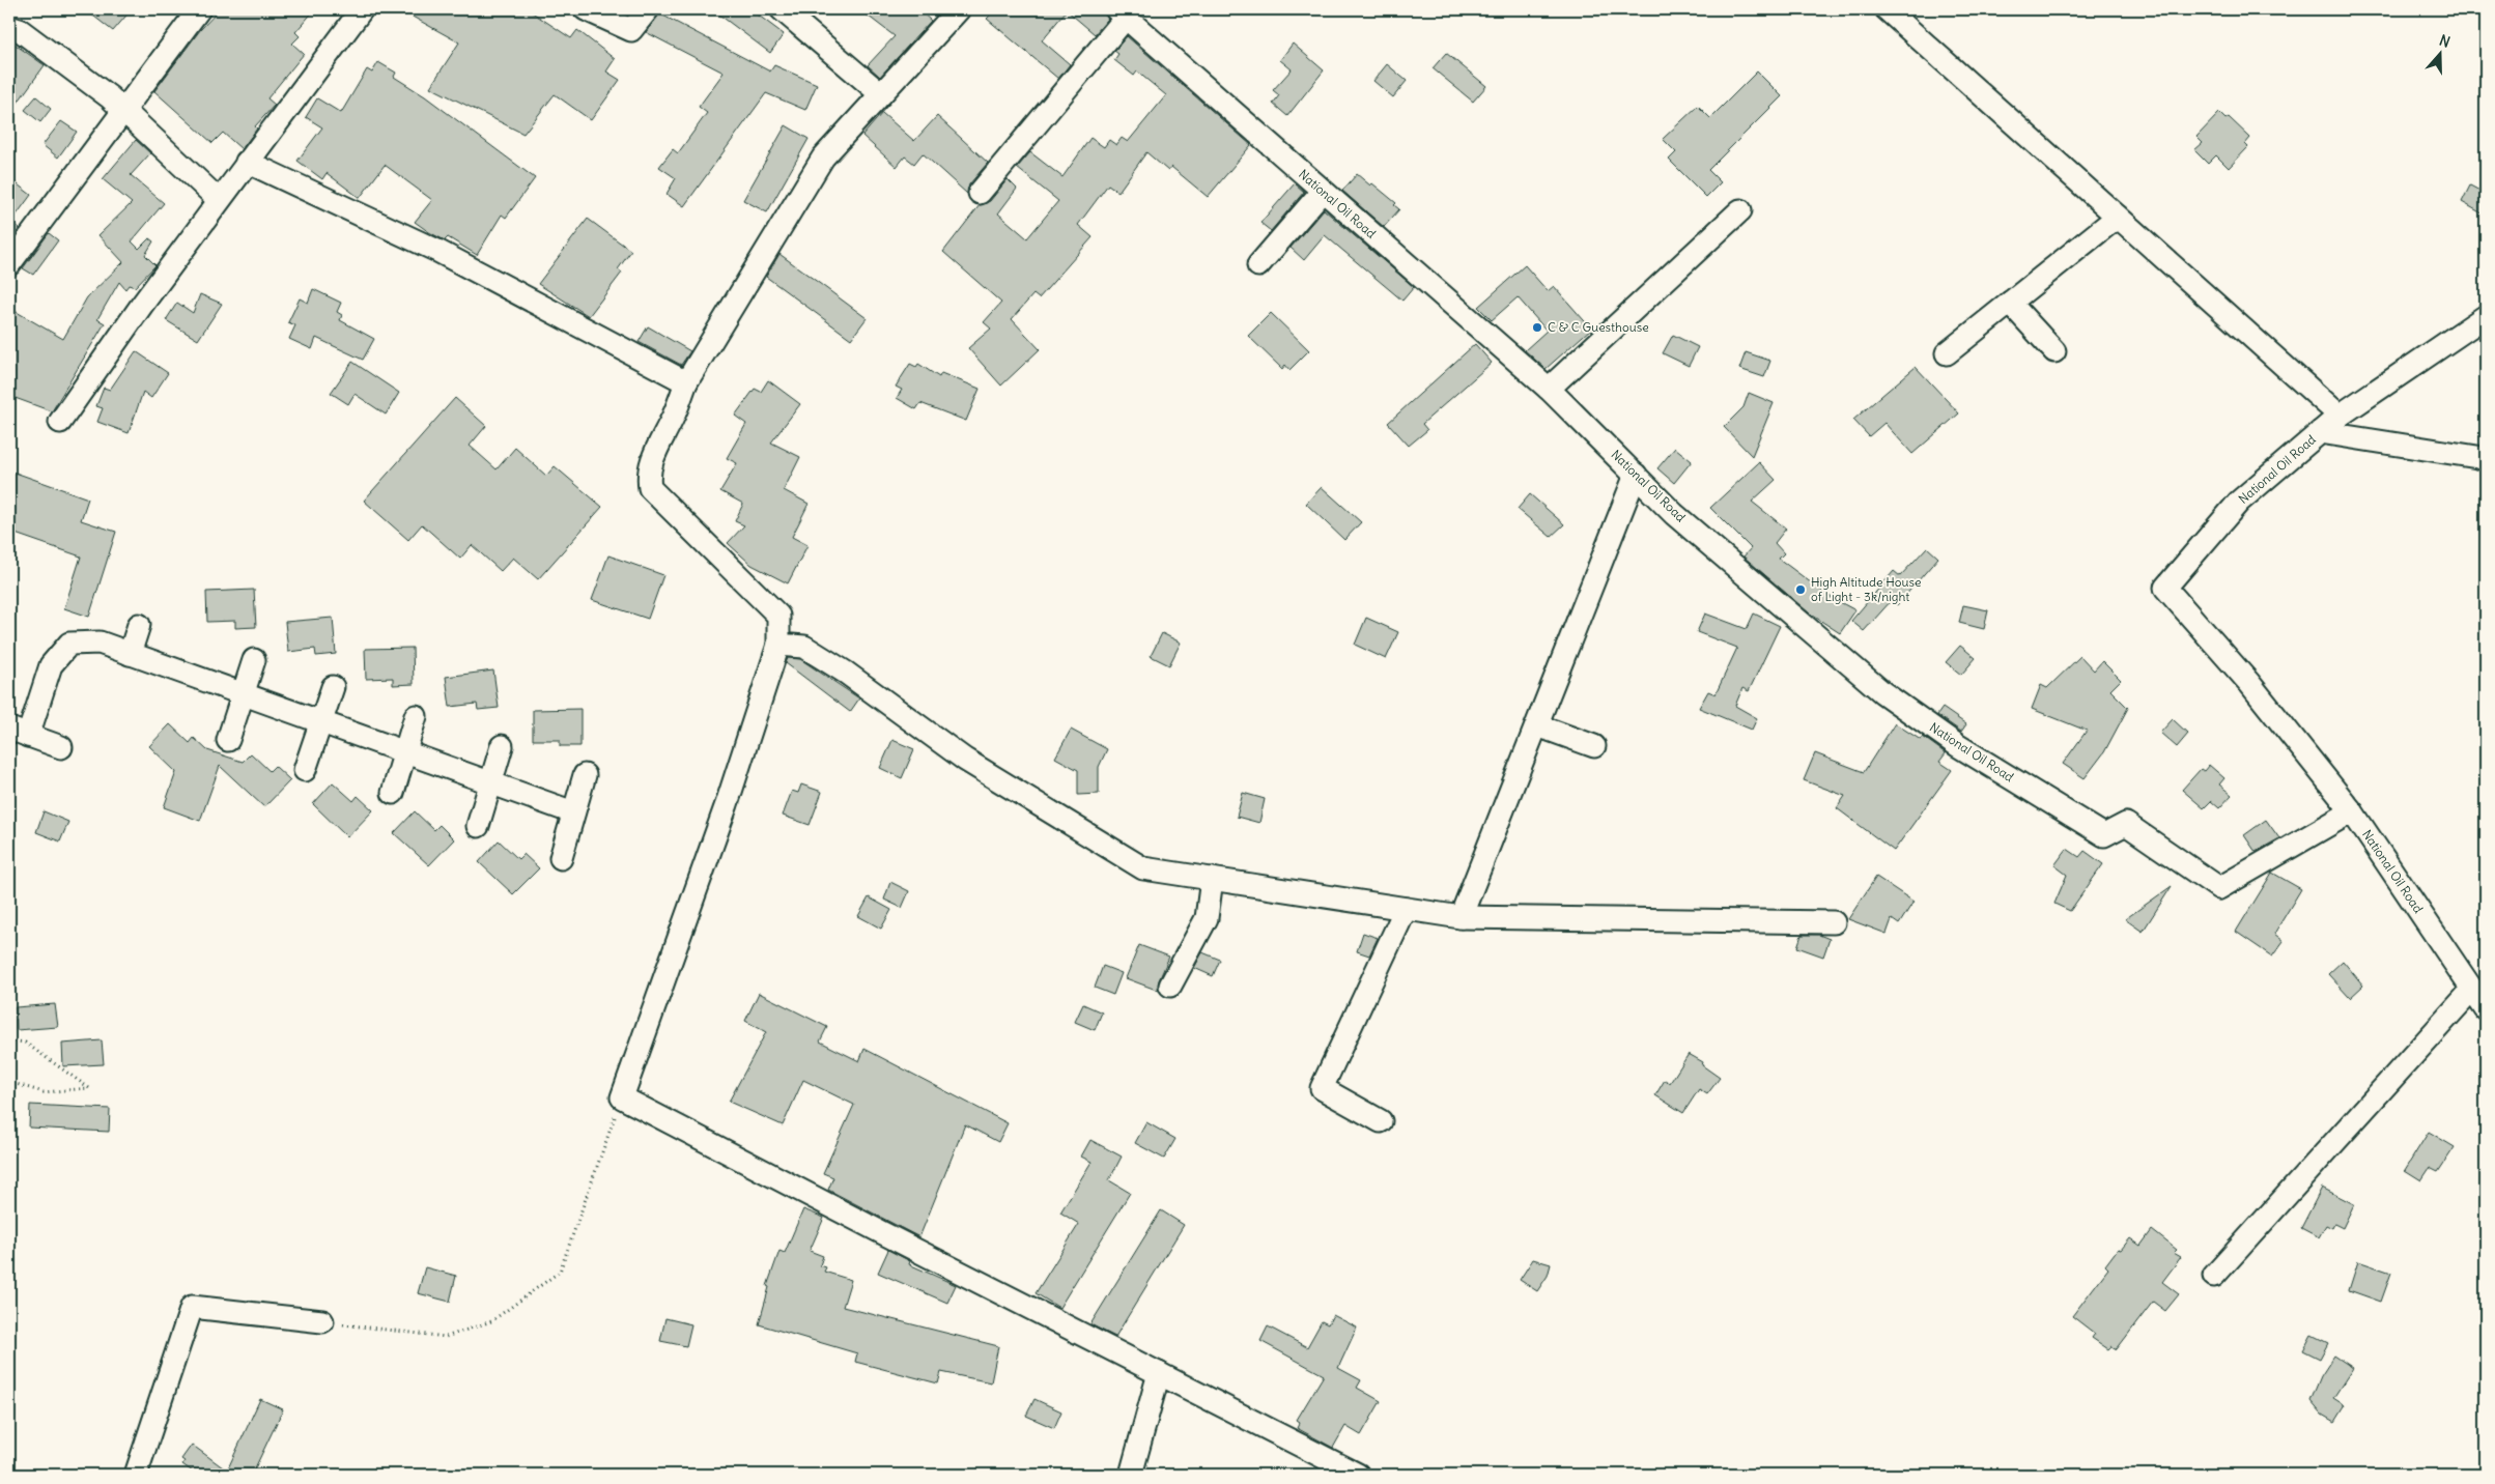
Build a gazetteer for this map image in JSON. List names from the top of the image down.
{
  "streets": {
    "street": ["National Oil Road"]
  },
  "places": ["C & C Guesthouse", "High Altitude House of Light - 3k/night"],
  "north": "top"
}
